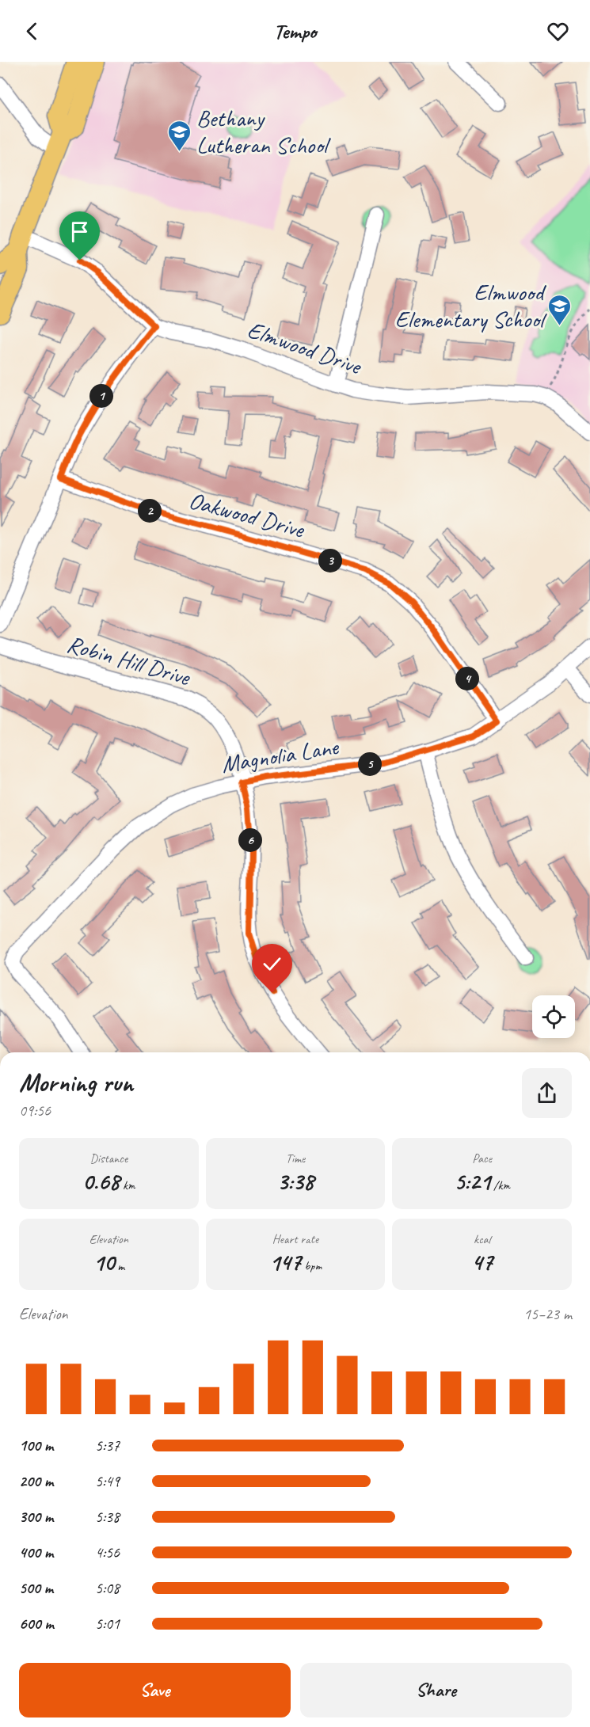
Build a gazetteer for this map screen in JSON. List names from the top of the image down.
{
  "streets": {
    "street": [
      "Elmwood Drive",
      "Oakwood Drive",
      "Robin Hill Drive",
      "Magnolia Lane"
    ]
  },
  "crossings": [
    ["Oakwood Drive", "Magnolia Lane"],
    ["Robin Hill Drive", "Magnolia Lane"]
  ],
  "places": {
    "school or university": ["Bethany Lutheran School", "Elmwood Elementary School"]
  },
  "page": {
    "header": "Tempo",
    "pins": [
      "1",
      "2",
      "3",
      "4",
      "5",
      "6"
    ],
    "heading": ["Morning run", "09:56"],
    "stats": [
      ["Distance", "0.68 km"],
      ["Time", "3:38"],
      ["Pace", "5:21 /km"],
      ["Elevation", "10 m"],
      ["Heart rate", "147 bpm"],
      ["kcal", "47"]
    ],
    "chart": ["Elevation", "15–23 m"],
    "list": [
      {
        "name": "100 m",
        "note": "5:37"
      },
      {
        "name": "200 m",
        "note": "5:49"
      },
      {
        "name": "300 m",
        "note": "5:38"
      },
      {
        "name": "400 m",
        "note": "4:56"
      },
      {
        "name": "500 m",
        "note": "5:08"
      },
      {
        "name": "600 m",
        "note": "5:01"
      }
    ],
    "buttons": ["Save", "Share"]
  }
}
